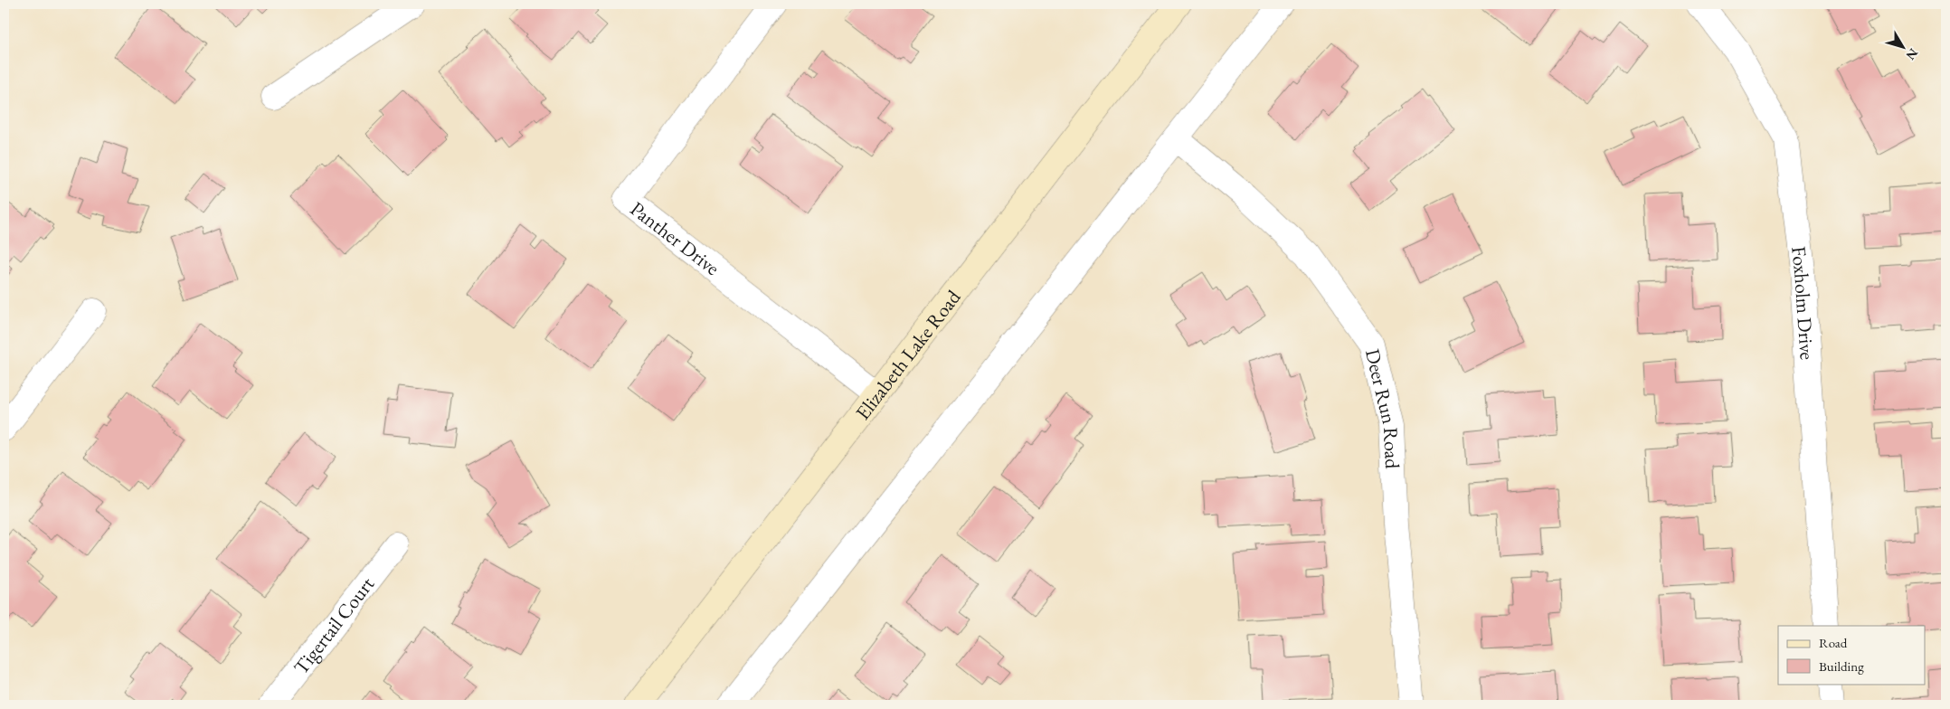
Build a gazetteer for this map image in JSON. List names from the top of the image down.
{
  "streets": {
    "main road": ["Elizabeth Lake Road"],
    "street": [
      "Panther Drive",
      "Foxholm Drive",
      "Deer Run Road",
      "Tigertail Court"
    ]
  },
  "crossings": [
    ["Panther Drive", "Elizabeth Lake Road"]
  ],
  "legend": ["Road", "Building"],
  "north": "bottom right"
}
